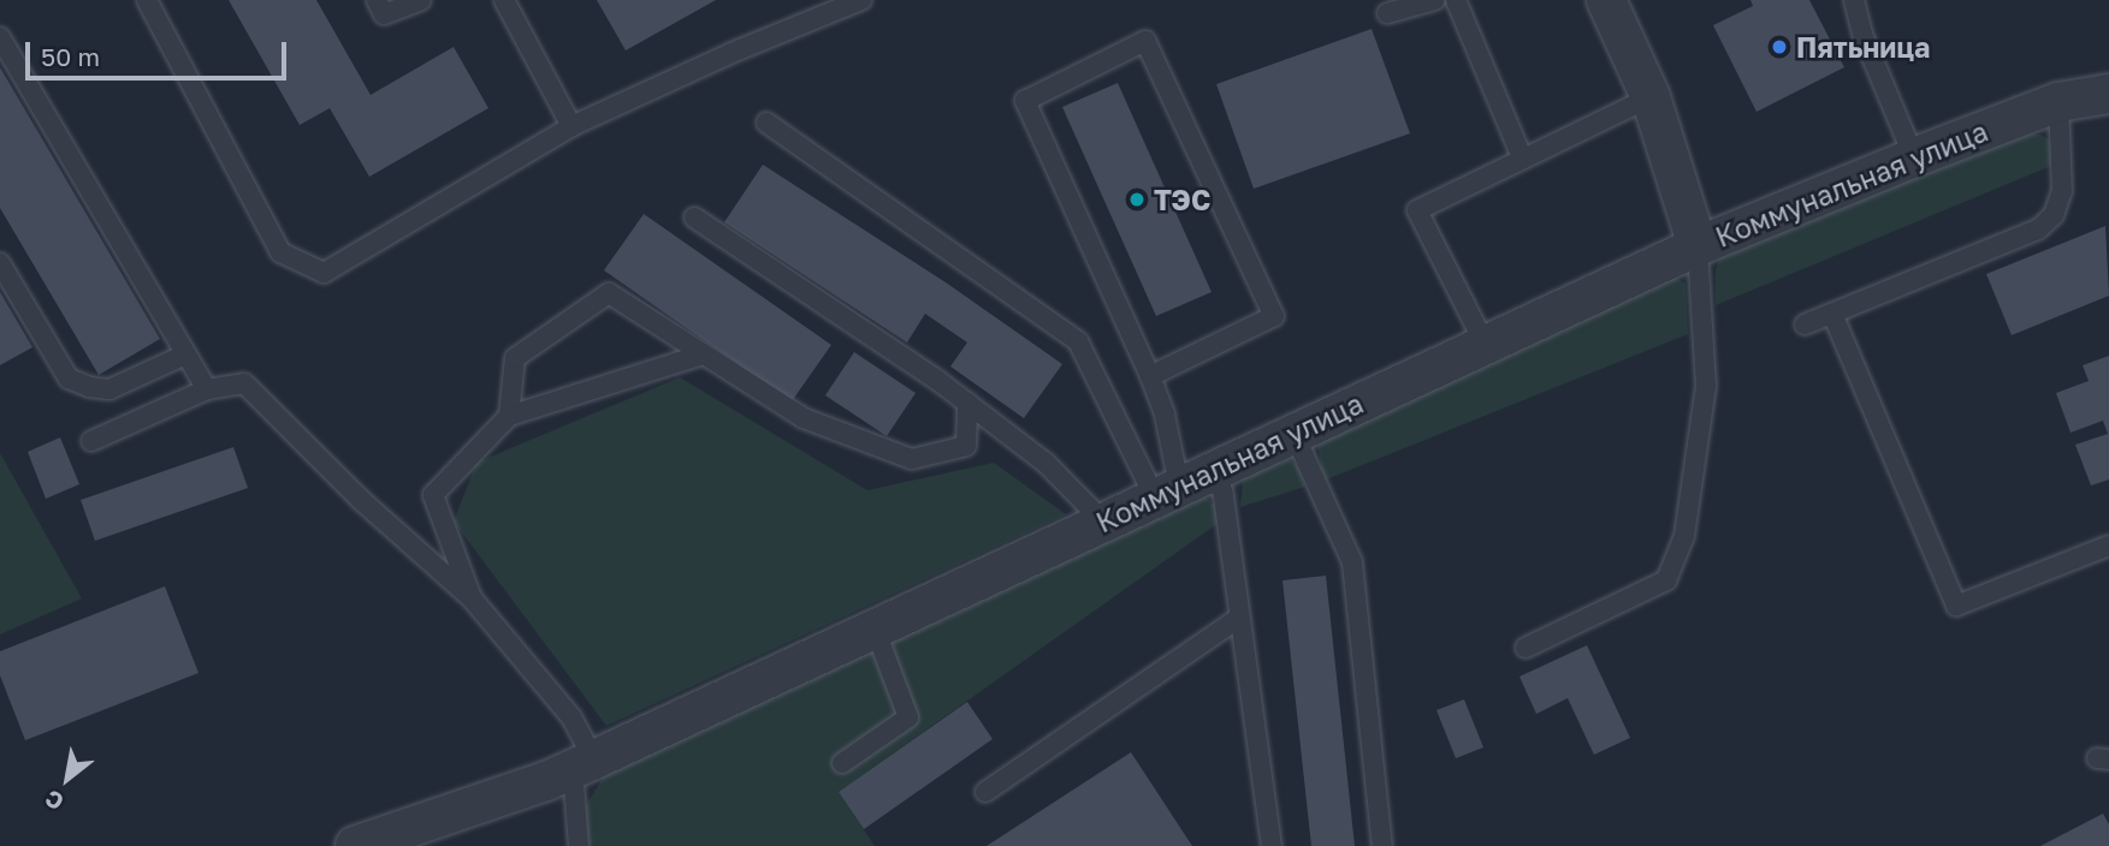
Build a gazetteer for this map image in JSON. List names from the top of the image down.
{
  "streets": {
    "street": ["Коммунальная улица"]
  },
  "places": ["Пятьница", "ТЭС"],
  "scale_bar": "50 m",
  "north": "bottom left"
}
